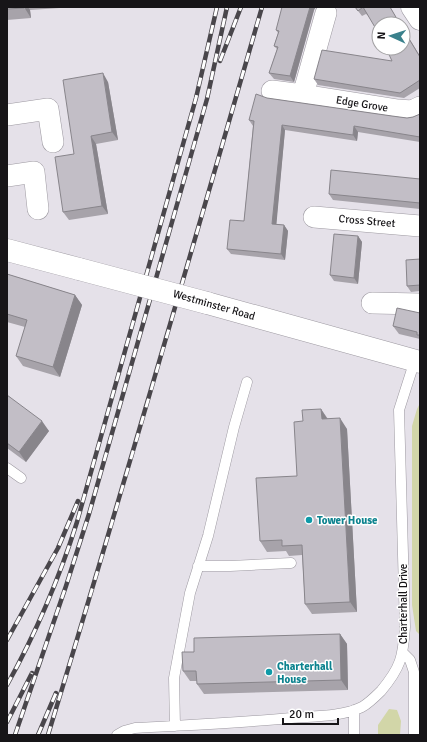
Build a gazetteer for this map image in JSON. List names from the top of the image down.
{
  "streets": {
    "street": ["Edge Grove", "Cross Street", "Westminster Road"],
    "lane": ["Charterhall Drive"]
  },
  "crossings": [
    ["Westminster Road", "Charterhall Drive"]
  ],
  "places": ["Tower House", "Charterhall House"],
  "scale_bar": "20 m",
  "north": "left"
}
